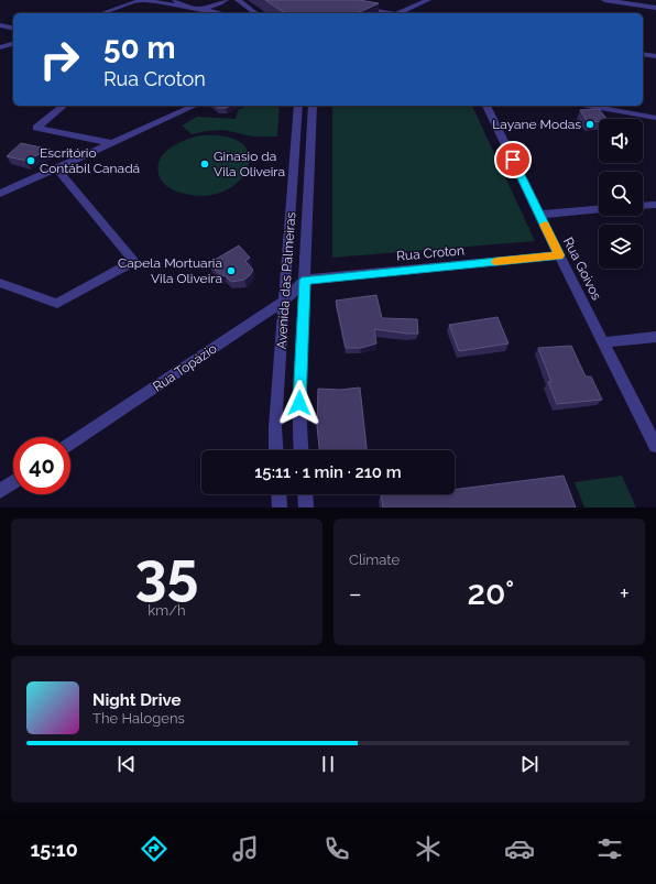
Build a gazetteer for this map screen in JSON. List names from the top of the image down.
{
  "streets": {
    "street": [
      "Rua Croton",
      "Rua Goivos",
      "Avenida das Palmeiras",
      "Rua Topázio"
    ]
  },
  "crossings": [
    ["Rua Croton", "Rua Goivos"],
    ["Rua Croton", "Avenida das Palmeiras"],
    ["Rua Croton", "Rua Topázio"],
    ["Avenida das Palmeiras", "Rua Topázio"]
  ],
  "places": [
    "Layane Modas",
    "Escritório Contábil Canadá",
    "Ginasio da Vila Oliveira",
    "Capela Mortuaria Vila Oliveira"
  ],
  "page": {
    "turn": ["50 m", "Rua Croton"],
    "limit": "40",
    "trip": "15:11 · 1 min · 210 m",
    "tile": [
      ["35", "km/h"],
      "Climate"
    ],
    "heat": ["−", "20°", "+"],
    "song": ["Night Drive", "The Halogens"],
    "tabs": "15:10"
  }
}
